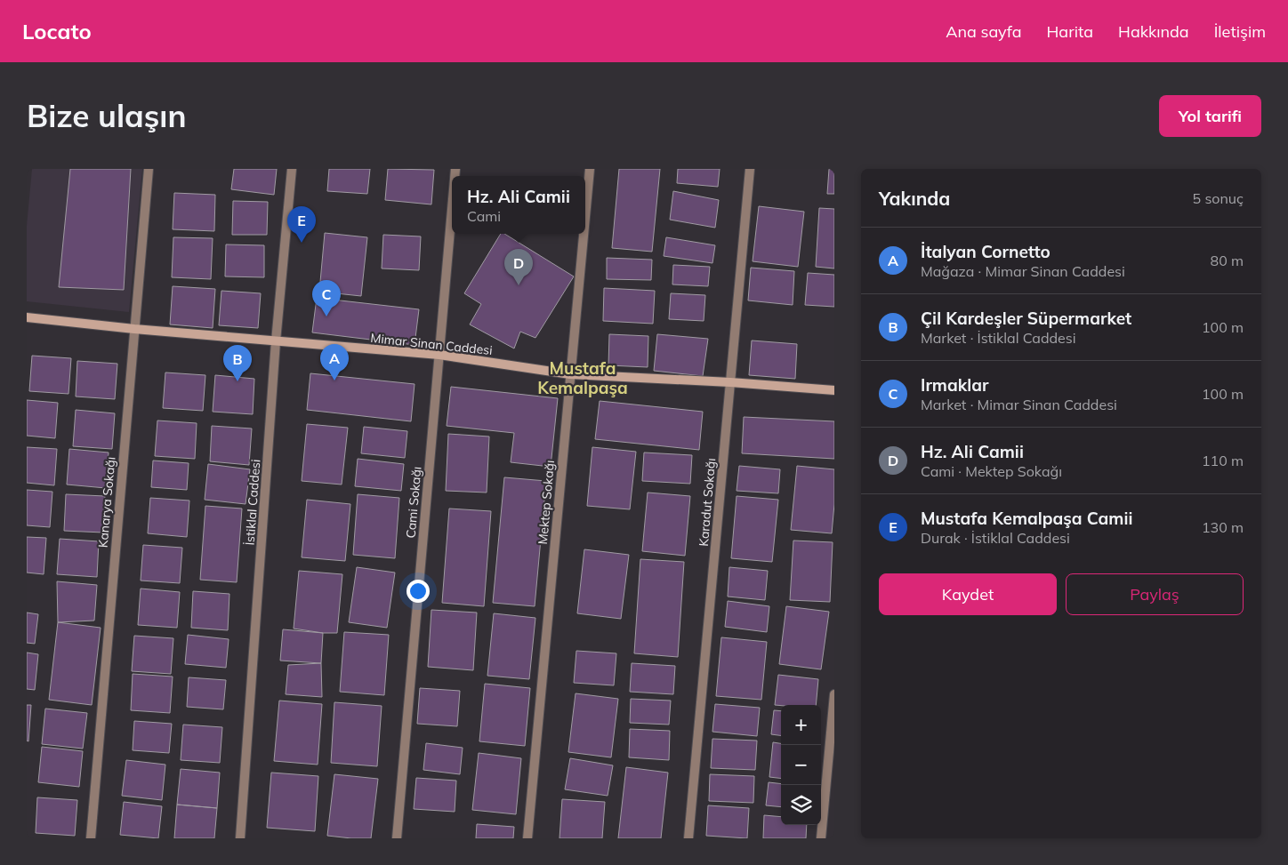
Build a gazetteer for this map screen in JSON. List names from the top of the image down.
{
  "streets": {
    "main road": ["Mimar Sinan Caddesi"],
    "street": [
      "Kanarya Sokağı",
      "İstiklal Caddesi",
      "Cami Sokağı",
      "Mektep Sokağı",
      "Karadut Sokağı"
    ]
  },
  "crossings": [
    ["Mimar Sinan Caddesi", "Kanarya Sokağı"],
    ["Mimar Sinan Caddesi", "İstiklal Caddesi"],
    ["Mimar Sinan Caddesi", "Cami Sokağı"],
    ["Mimar Sinan Caddesi", "Mektep Sokağı"],
    ["Mimar Sinan Caddesi", "Karadut Sokağı"]
  ],
  "districts": ["Mustafa Kemalpaşa"],
  "page": {
    "header": "Locato",
    "nav": [
      "Ana sayfa",
      "Harita",
      "Hakkında",
      "İletişim"
    ],
    "buttons": [
      "Yol tarifi",
      ["Kaydet", "Paylaş"]
    ],
    "title": "Bize ulaşın",
    "heading": ["Yakında", "5 sonuç"],
    "popup": ["Hz. Ali Camii", "Cami"],
    "pins": [
      "E",
      "D",
      "C",
      "A",
      "B"
    ],
    "list": [
      {
        "mark": "A",
        "name": "İtalyan Cornetto",
        "note": "Mağaza · Mimar Sinan Caddesi",
        "value": "80 m"
      },
      {
        "mark": "B",
        "name": "Çil Kardeşler Süpermarket",
        "note": "Market · İstiklal Caddesi",
        "value": "100 m"
      },
      {
        "mark": "C",
        "name": "Irmaklar",
        "note": "Market · Mimar Sinan Caddesi",
        "value": "100 m"
      },
      {
        "mark": "D",
        "name": "Hz. Ali Camii",
        "note": "Cami · Mektep Sokağı",
        "value": "110 m"
      },
      {
        "mark": "E",
        "name": "Mustafa Kemalpaşa Camii",
        "note": "Durak · İstiklal Caddesi",
        "value": "130 m"
      }
    ],
    "map_buttons": ["+", "−"]
  }
}
